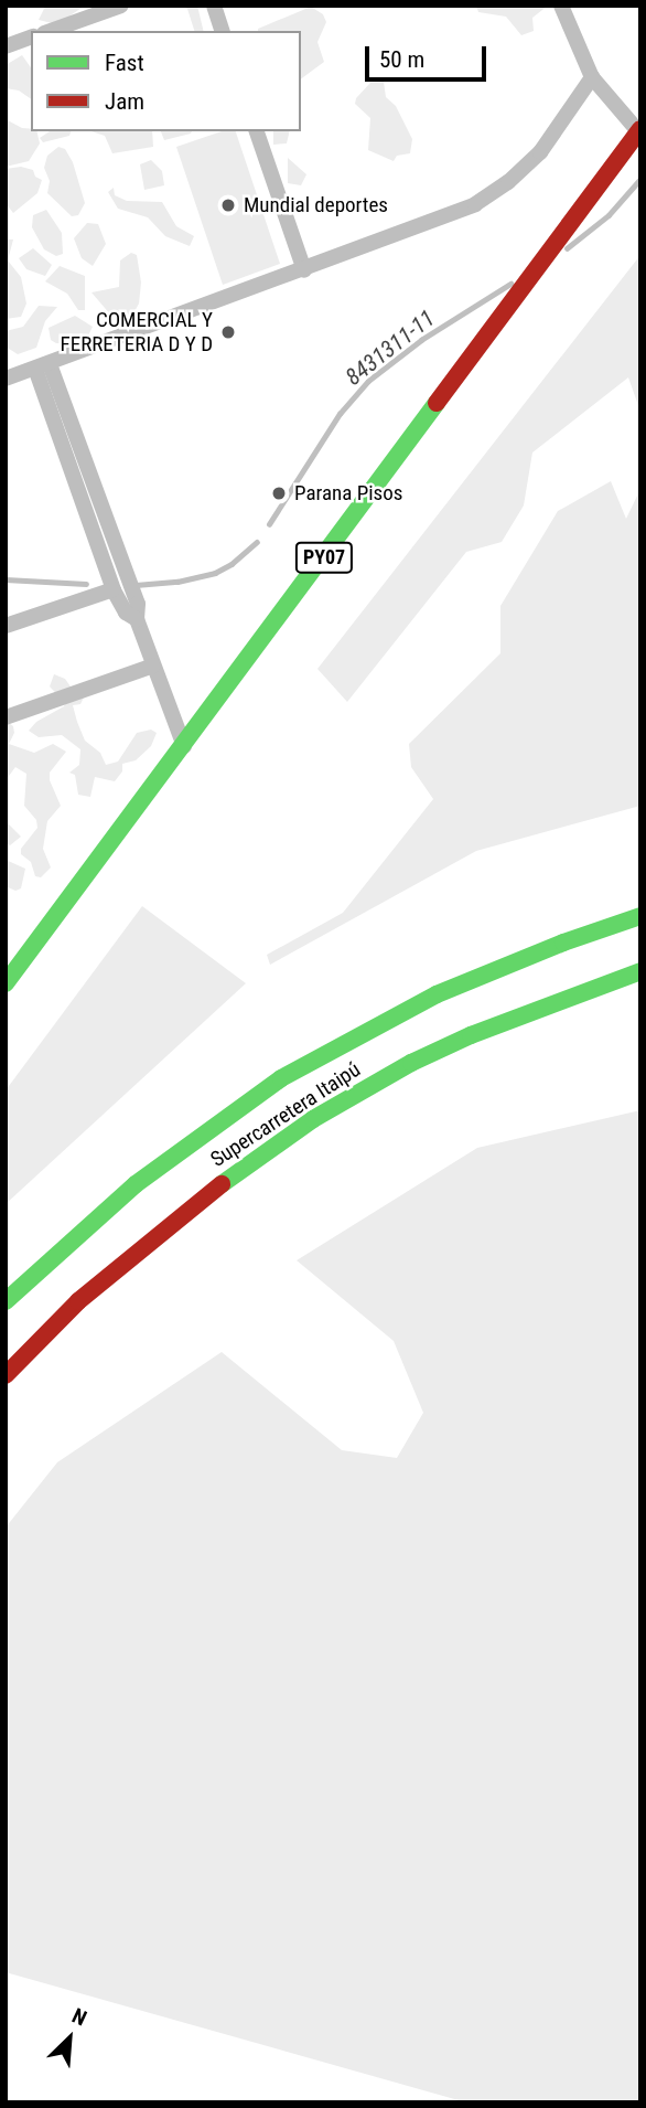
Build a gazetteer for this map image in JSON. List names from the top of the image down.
{
  "streets": {
    "main road": ["PY07", "Supercarretera Itaipú"]
  },
  "water": ["8431311-11"],
  "places": ["Mundial deportes", "COMERCIAL Y FERRETERIA D Y D", "Parana Pisos"],
  "legend": ["Fast", "Jam"],
  "scale_bar": "50 m",
  "north": "top right"
}
